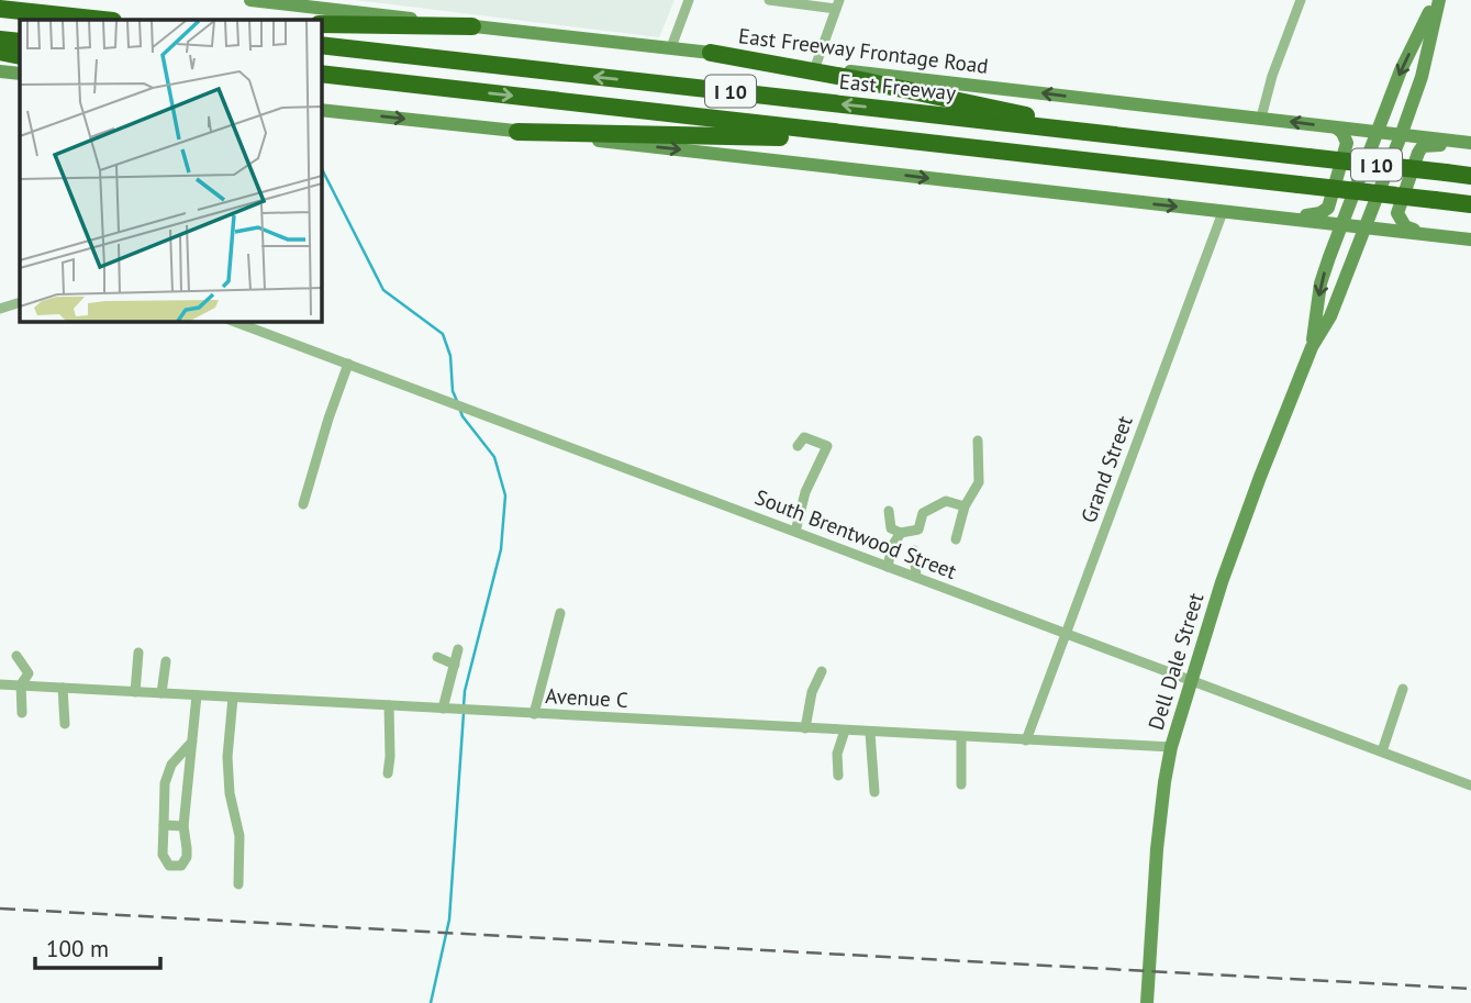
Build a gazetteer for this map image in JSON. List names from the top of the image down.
{
  "streets": {
    "highway": ["East Freeway", "I 10"],
    "main road": ["East Freeway Frontage Road", "Dell Dale Street"],
    "street": ["Grand Street", "South Brentwood Street", "Avenue C"]
  },
  "crossings": [
    ["East Freeway Frontage Road", "Dell Dale Street"],
    ["Grand Street", "South Brentwood Street"],
    ["Grand Street", "Avenue C"],
    ["South Brentwood Street", "Dell Dale Street"],
    ["Dell Dale Street", "Avenue C"]
  ],
  "scale_bar": "100 m"
}
